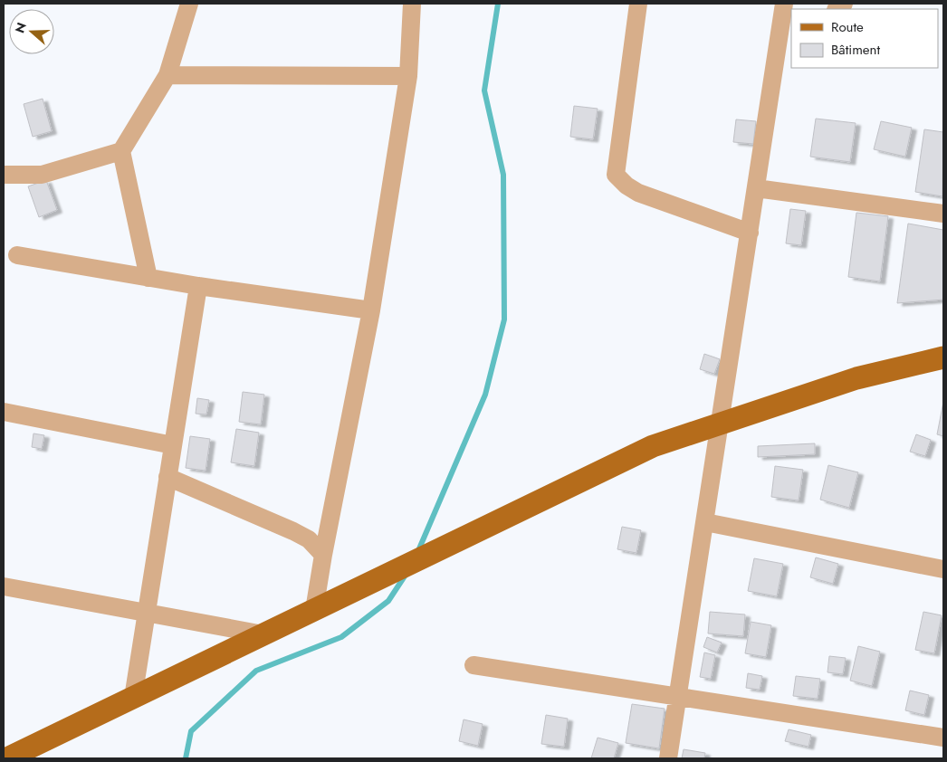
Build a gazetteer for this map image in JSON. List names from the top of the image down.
{
  "legend": ["Route", "Bâtiment"],
  "north": "left"
}
